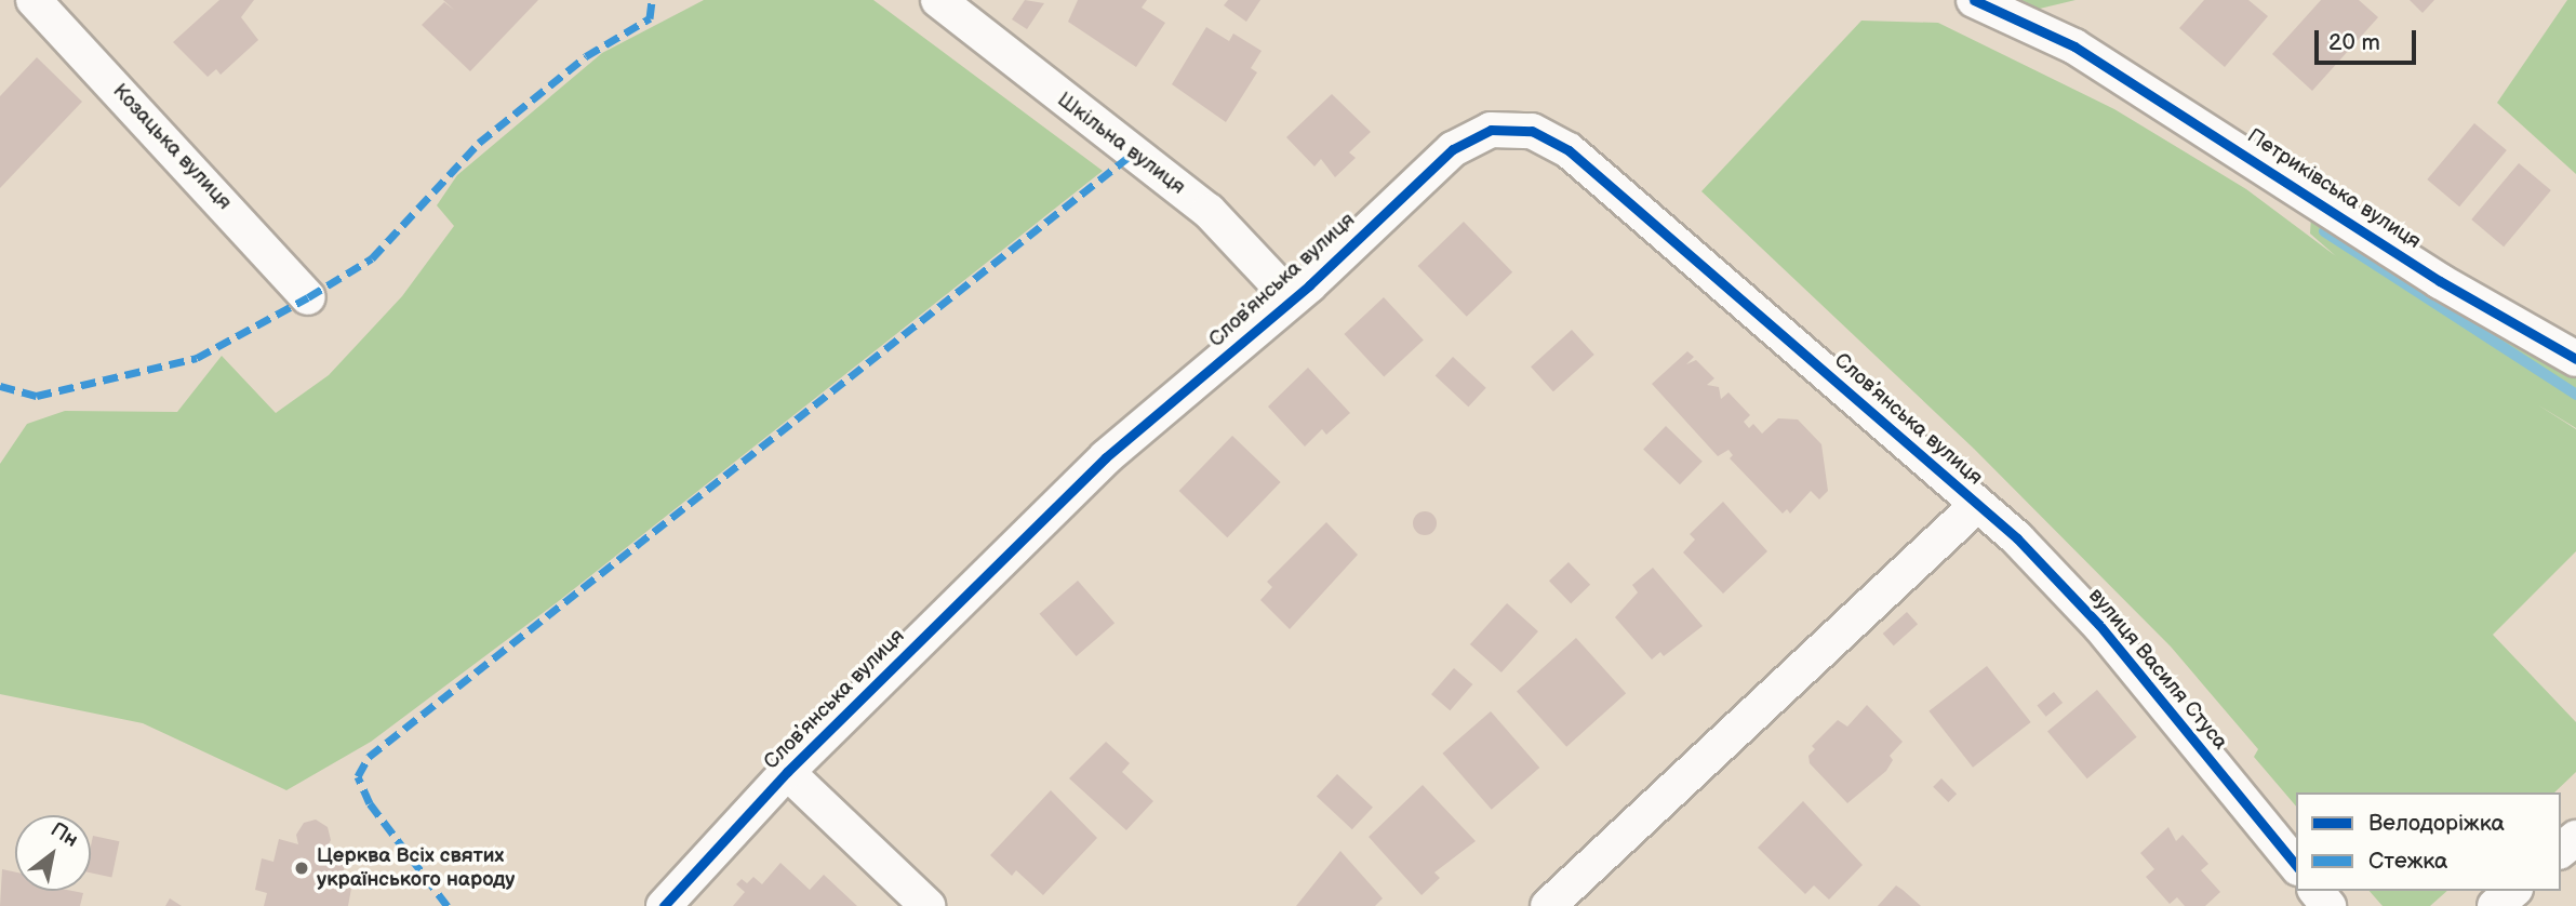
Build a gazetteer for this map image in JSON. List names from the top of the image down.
{
  "streets": {
    "street": [
      "Шкільна вулиця",
      "Козацька вулиця",
      "Петриківська вулиця",
      "Словʼянська вулиця",
      "вулиця Василя Стуса"
    ]
  },
  "crossings": [
    ["Шкільна вулиця", "Словʼянська вулиця"],
    ["Словʼянська вулиця", "вулиця Василя Стуса"]
  ],
  "places": ["Церква Всіх святих українського народу"],
  "legend": ["Велодоріжка", "Стежка"],
  "scale_bar": "20 m",
  "north": "top right"
}
